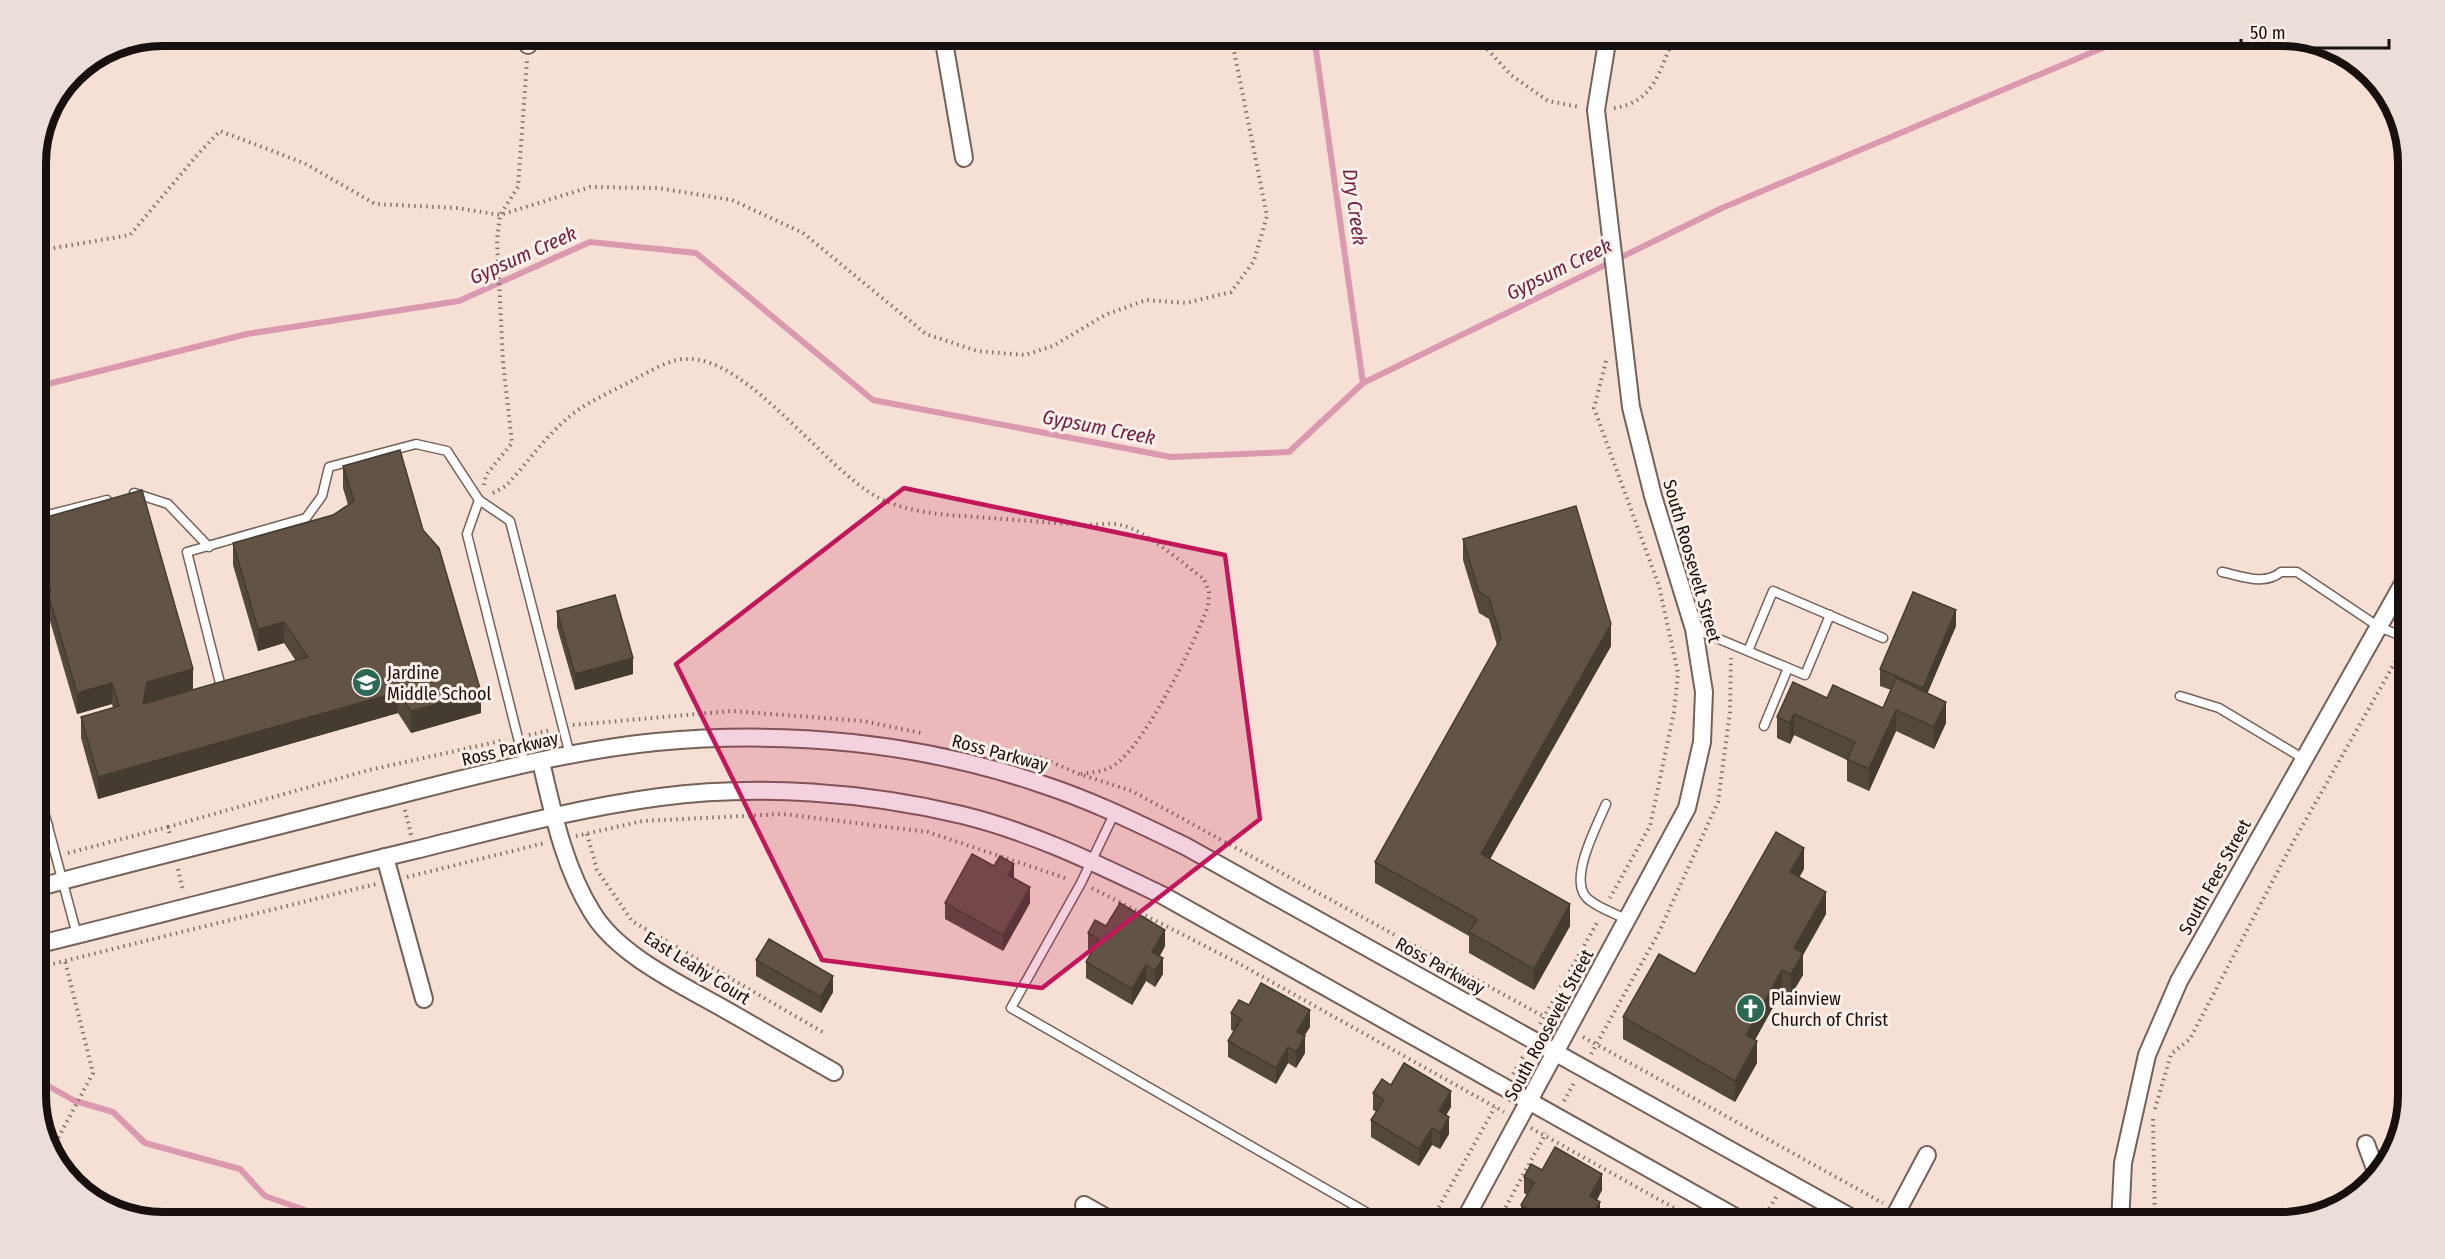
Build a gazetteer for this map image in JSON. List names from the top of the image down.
{
  "streets": {
    "street": [
      "South Roosevelt Street",
      "Ross Parkway",
      "South Fees Street",
      "East Leahy Court"
    ]
  },
  "crossings": [
    ["South Roosevelt Street", "Ross Parkway"],
    ["Ross Parkway", "East Leahy Court"]
  ],
  "water": ["Dry Creek", "Gypsum Creek"],
  "places": {
    "school or university": ["Jardine Middle School"],
    "church": ["Plainview Church of Christ"]
  },
  "scale_bar": "50 m"
}
